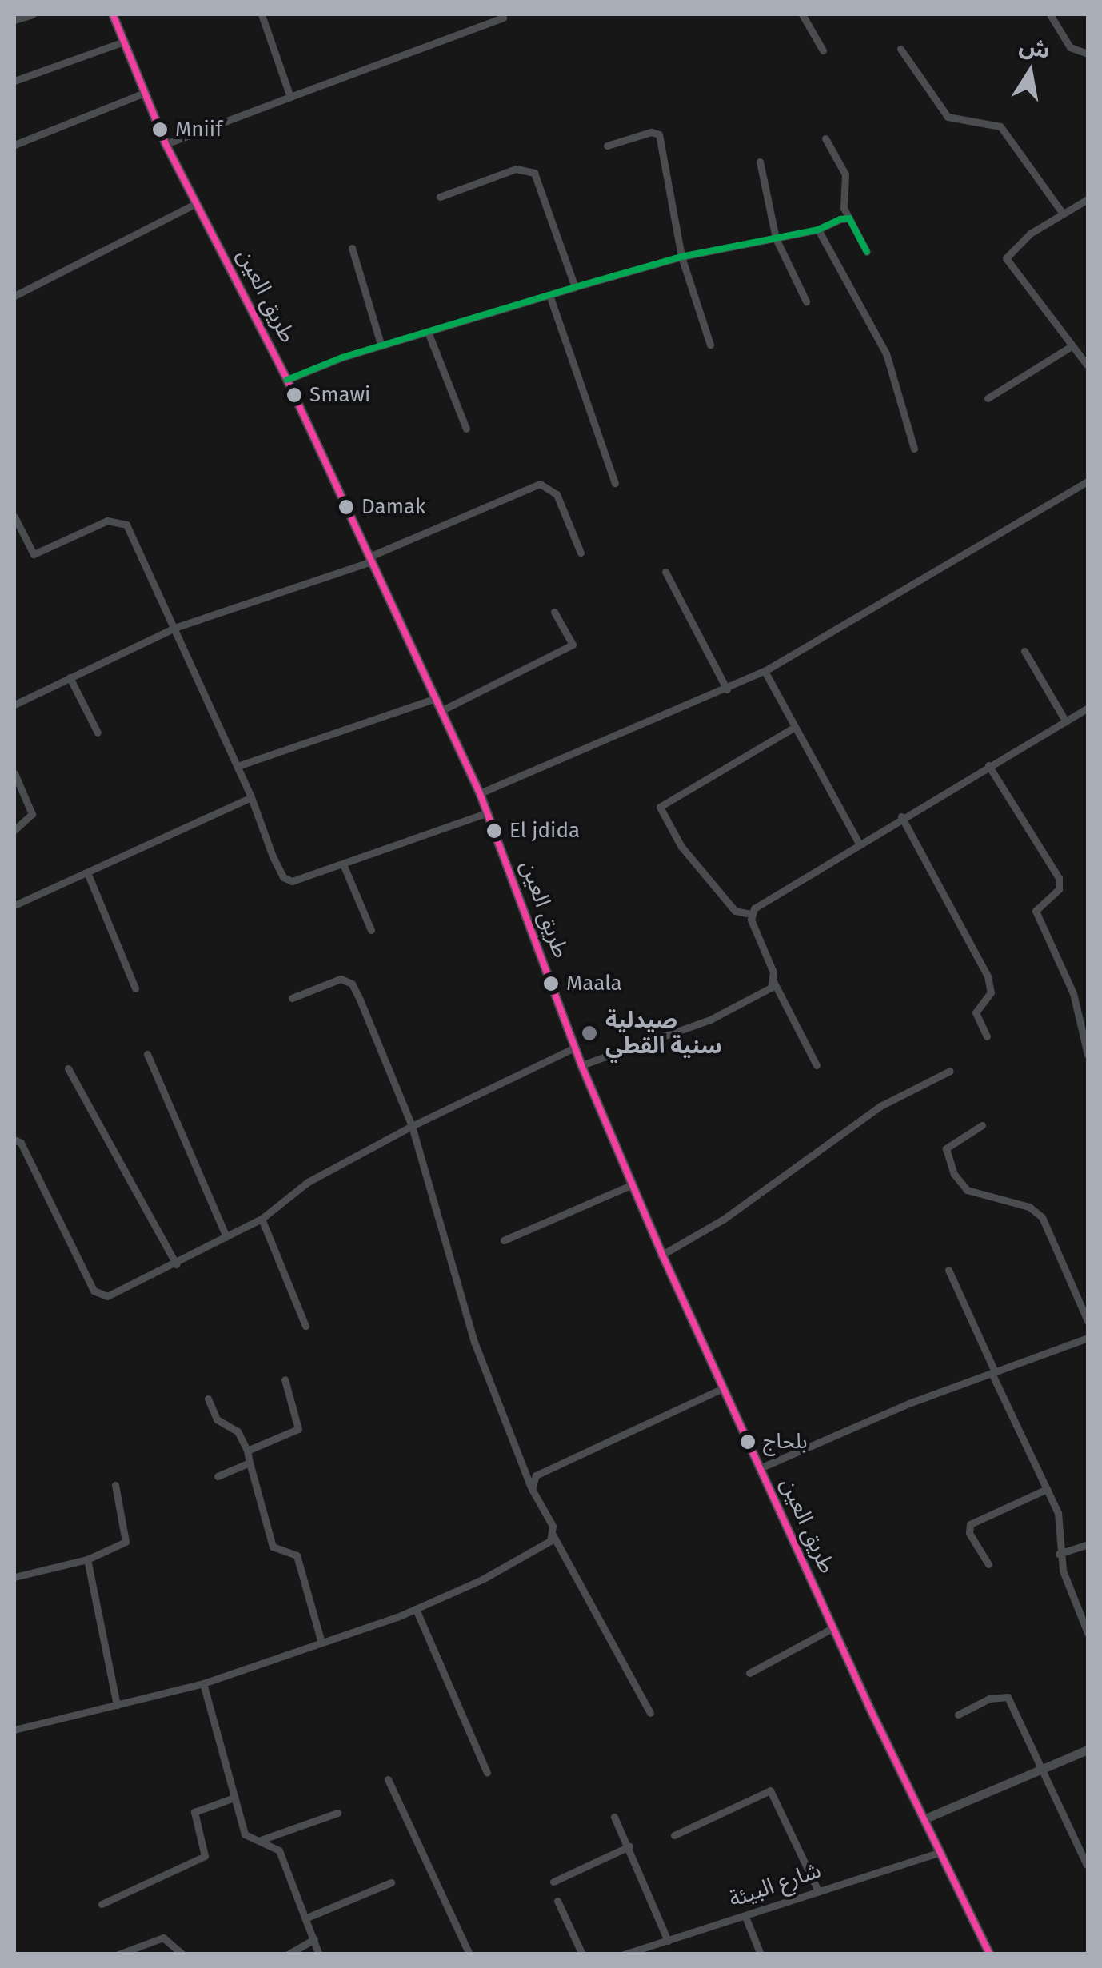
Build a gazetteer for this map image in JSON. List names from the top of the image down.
{
  "streets": {
    "main road": ["طريق العين"],
    "street": ["شارع البيئة"]
  },
  "crossings": [
    ["طريق العين", "شارع البيئة"]
  ],
  "places": [
    "Mniif",
    "Smawi",
    "Damak",
    "El jdida",
    "Maala",
    "صيدلية سنية القطي",
    "بلحاج"
  ],
  "north": "top"
}
